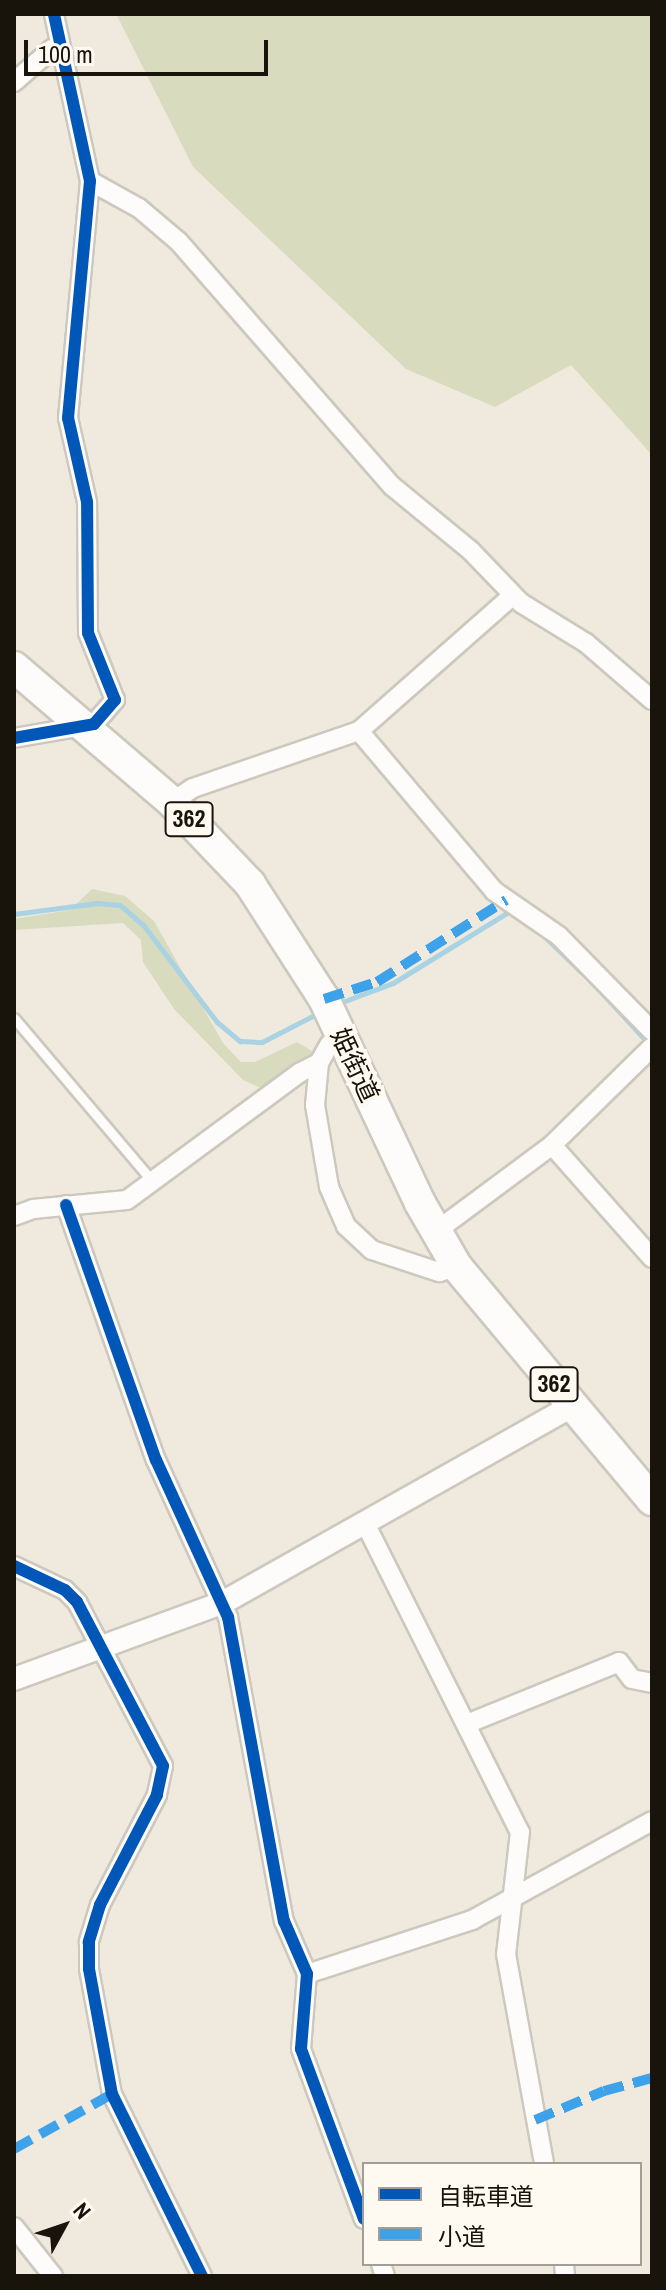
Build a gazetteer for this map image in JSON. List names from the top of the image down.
{
  "streets": {
    "highway": ["362", "姫街道"]
  },
  "legend": ["自転車道", "小道"],
  "scale_bar": "100 m",
  "north": "top right"
}
